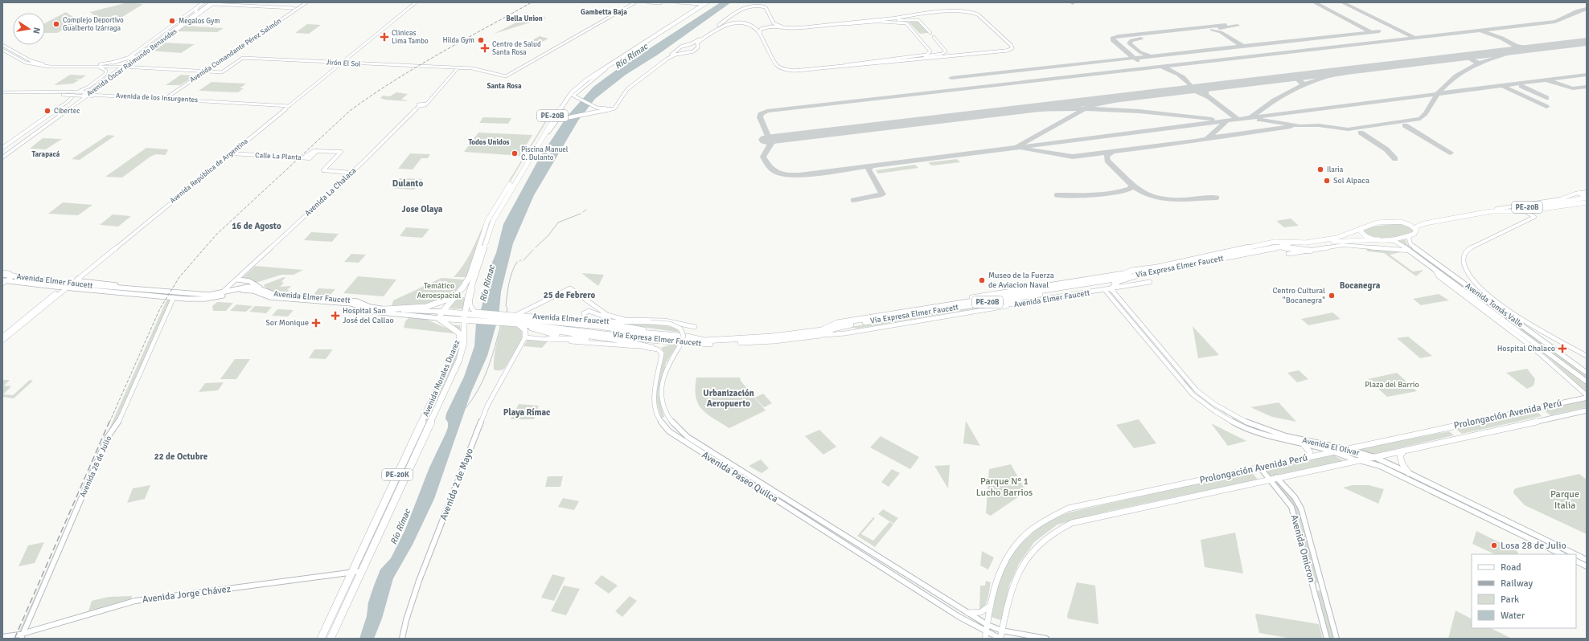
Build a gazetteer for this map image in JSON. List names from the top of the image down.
{
  "streets": {
    "highway": [
      "PE-20B",
      "Vía Expresa Elmer Faucett",
      "Avenida Elmer Faucett",
      "Avenida Morales Duarez",
      "PE-20K"
    ],
    "main road": [
      "Avenida Comandante Pérez Salmón",
      "Avenida Óscar Raimundo Benavides",
      "Jirón El Sol",
      "Avenida de los Insurgentes",
      "Calle La Planta",
      "Avenida República de Argentina",
      "Avenida La Chalaca",
      "Avenida Tomás Valle",
      "Prolongación Avenida Perú",
      "Avenida El Olivar",
      "Avenida 28 de Julio",
      "Avenida Paseo Quilca",
      "Avenida 2 de Mayo",
      "Avenida Omicron",
      "Avenida Jorge Chávez"
    ]
  },
  "crossings": [
    ["Avenida Comandante Pérez Salmón", "Avenida de los Insurgentes"],
    ["Avenida Óscar Raimundo Benavides", "Avenida de los Insurgentes"],
    ["Jirón El Sol", "Avenida República de Argentina"],
    ["Jirón El Sol", "Avenida La Chalaca"],
    ["Avenida de los Insurgentes", "Avenida República de Argentina"],
    ["PE-20B", "Vía Expresa Elmer Faucett"],
    ["PE-20B", "Avenida Elmer Faucett"],
    ["PE-20B", "Avenida Tomás Valle"],
    ["PE-20B", "Avenida Morales Duarez"],
    ["Calle La Planta", "Avenida República de Argentina"],
    ["Avenida República de Argentina", "Avenida Elmer Faucett"],
    ["Avenida La Chalaca", "Avenida Elmer Faucett"],
    ["Vía Expresa Elmer Faucett", "Avenida Elmer Faucett"],
    ["Vía Expresa Elmer Faucett", "Avenida Tomás Valle"],
    ["Avenida Elmer Faucett", "Avenida Morales Duarez"],
    ["Avenida Elmer Faucett", "Avenida El Olivar"],
    ["Avenida Elmer Faucett", "Avenida 28 de Julio"],
    ["Avenida Elmer Faucett", "Avenida Paseo Quilca"],
    ["Avenida Tomás Valle", "Prolongación Avenida Perú"],
    ["Avenida Morales Duarez", "Avenida Jorge Chávez"],
    ["Prolongación Avenida Perú", "Avenida El Olivar"],
    ["Prolongación Avenida Perú", "Avenida Paseo Quilca"],
    ["Prolongación Avenida Perú", "Avenida Omicron"],
    ["Avenida 28 de Julio", "Avenida Jorge Chávez"]
  ],
  "districts": [
    "Gambetta Baja",
    "Bella Union",
    "Santa Rosa",
    "Todos Unidos",
    "Tarapacá",
    "Dulanto",
    "Jose Olaya",
    "16 de Agosto",
    "Bocanegra",
    "25 de Febrero",
    "Urbanización Aeropuerto",
    "Playa Rímac",
    "22 de Octubre"
  ],
  "water": ["Río Rímac"],
  "parks": [
    "Temático Aeroespacial",
    "Plaza del Barrio",
    "Parque N° 1 Lucho Barrios",
    "Parque Italia"
  ],
  "places": {
    "other": [
      "Megalos Gym",
      "Complejo Deportivo Gualberto Izárraga",
      "Hilda Gym",
      "Cibertec",
      "Piscina Manuel C. Dulanto",
      "Ilaria",
      "Sol Alpaca",
      "Museo de la Fuerza de Aviacion Naval",
      "Centro Cultural \"Bocanegra\"",
      "Losa 28 de Julio"
    ],
    "health": [
      "Clinicas Lima Tambo",
      "Centro de Salud Santa Rosa",
      "Hospital San José del Callao",
      "Sor Monique",
      "Hospital Chalaco"
    ]
  },
  "legend": [
    "Road",
    "Railway",
    "Park",
    "Water"
  ],
  "north": "right"
}
